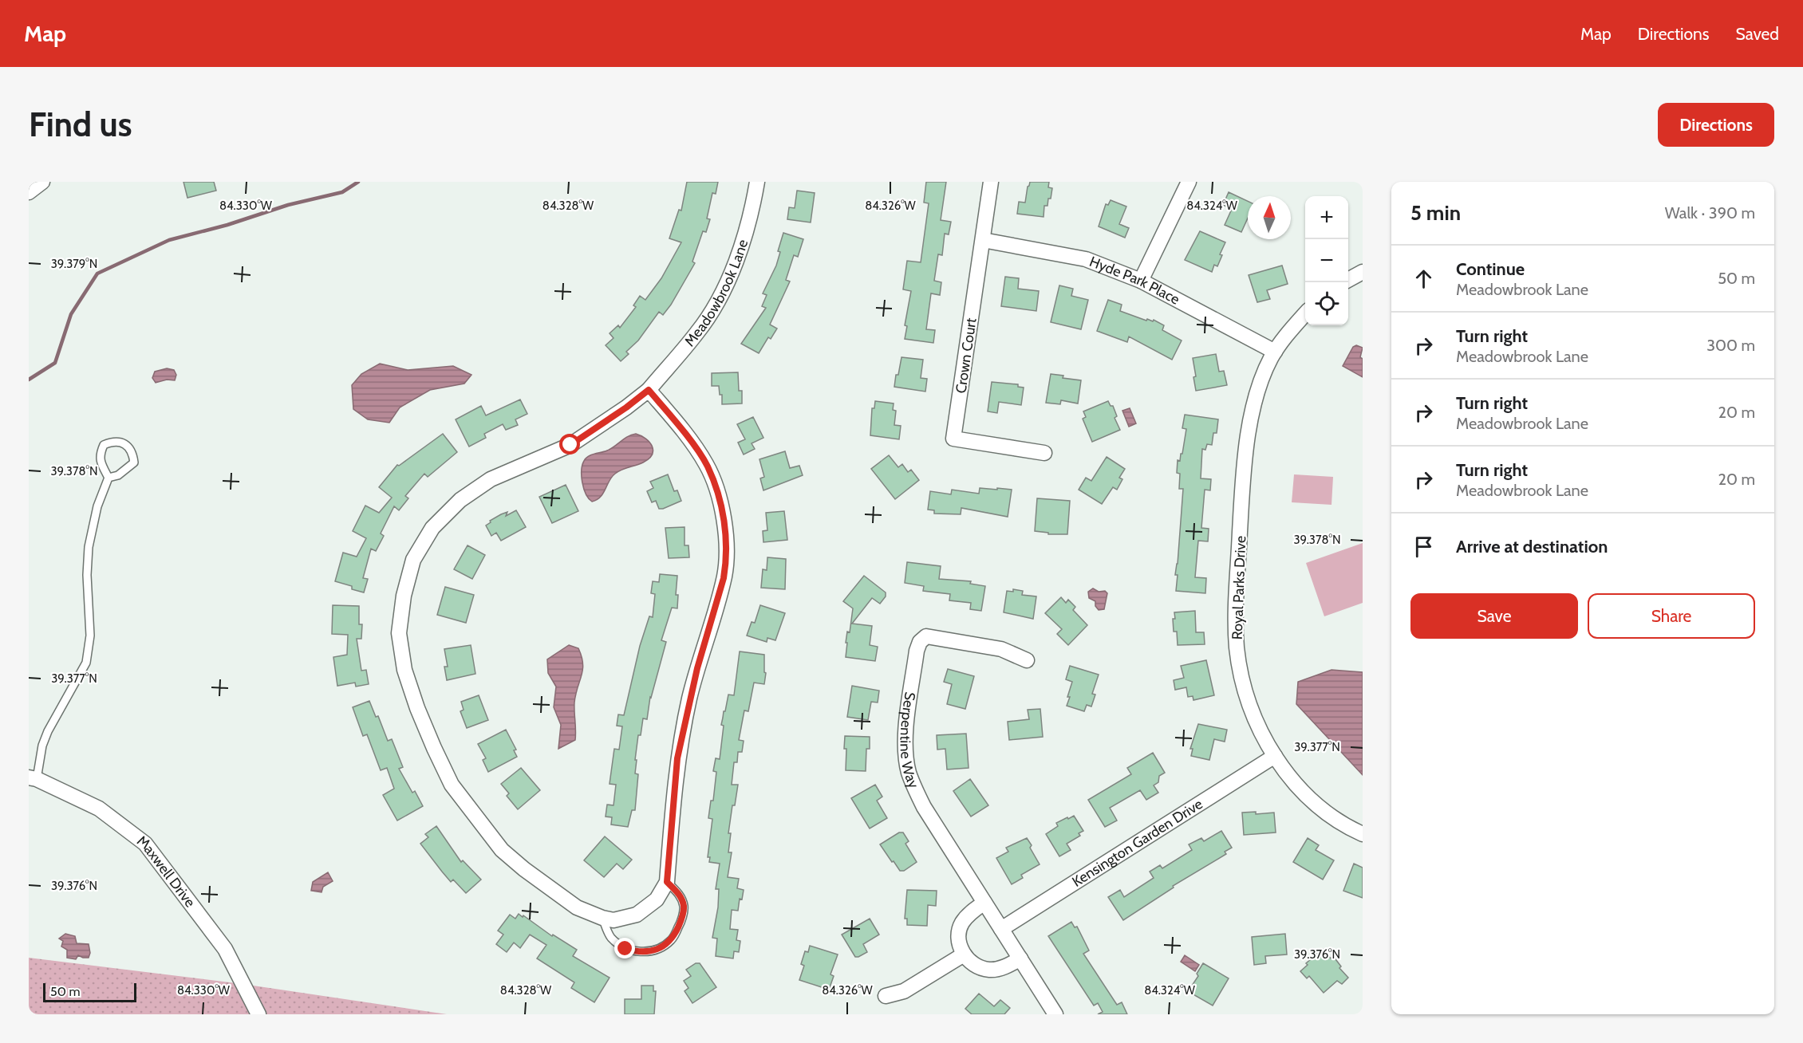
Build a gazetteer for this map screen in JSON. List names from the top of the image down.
{
  "streets": {
    "street": [
      "Hyde Park Place",
      "Meadowbrook Lane",
      "Crown Court",
      "Royal Parks Drive",
      "Serpentine Way",
      "Kensington Garden Drive",
      "Maxwell Drive"
    ]
  },
  "crossings": [
    ["Hyde Park Place", "Crown Court"],
    ["Hyde Park Place", "Royal Parks Drive"],
    ["Royal Parks Drive", "Kensington Garden Drive"],
    ["Serpentine Way", "Kensington Garden Drive"]
  ],
  "scale_bar": "50 m",
  "north": "top",
  "page": {
    "header": "Map",
    "nav": ["Map", "Directions", "Saved"],
    "buttons": [
      "Directions",
      ["Save", "Share"]
    ],
    "title": "Find us",
    "heading": ["5 min", "Walk · 390 m"],
    "map_buttons": ["+", "−"],
    "list": [
      ["Continue", "Meadowbrook Lane", "50 m"],
      ["Turn right", "Meadowbrook Lane", "300 m"],
      ["Turn right", "Meadowbrook Lane", "20 m"],
      ["Turn right", "Meadowbrook Lane", "20 m"],
      "Arrive at destination"
    ],
    "scale": "50 m"
  },
  "coordinates": [
    "84.330°W",
    "84.328°W",
    "84.326°W",
    "84.324°W",
    "39.379°N",
    "39.378°N",
    "39.377°N",
    "39.376°N"
  ]
}
